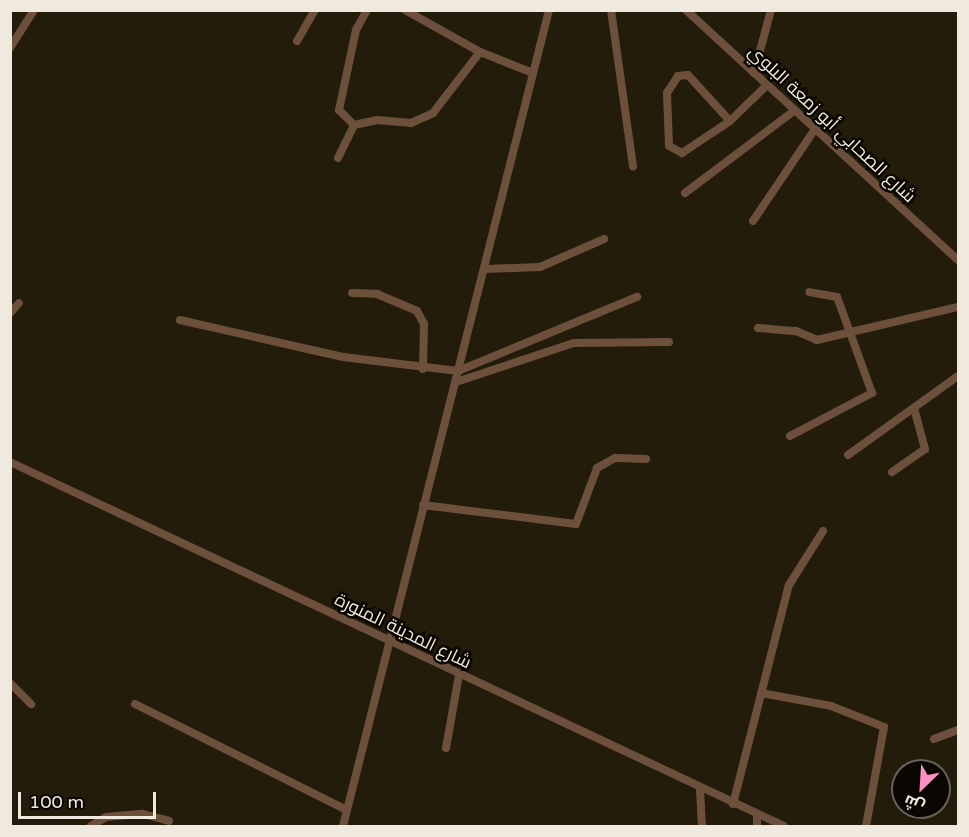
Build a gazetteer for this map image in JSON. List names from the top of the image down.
{
  "streets": {
    "street": ["شارع الصحابي أبو زمعة البلوي", "شارع المدينة المنورة"]
  },
  "scale_bar": "100 m",
  "north": "bottom left"
}
